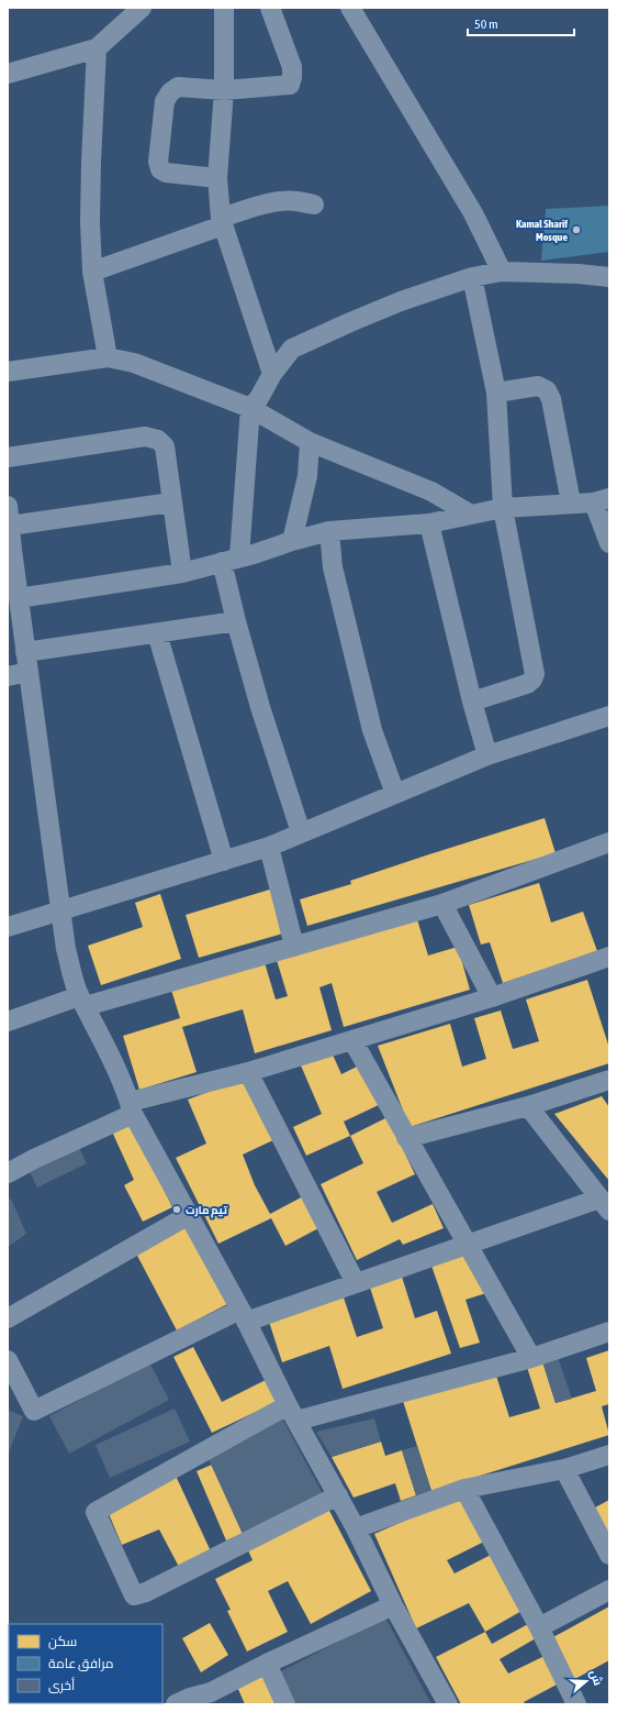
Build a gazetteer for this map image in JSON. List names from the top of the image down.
{
  "places": ["Kamal Sharif Mosque", "تيم مارت"],
  "legend": ["سكن", "مرافق عامة", "أخرى"],
  "scale_bar": "50 m",
  "north": "right"
}
